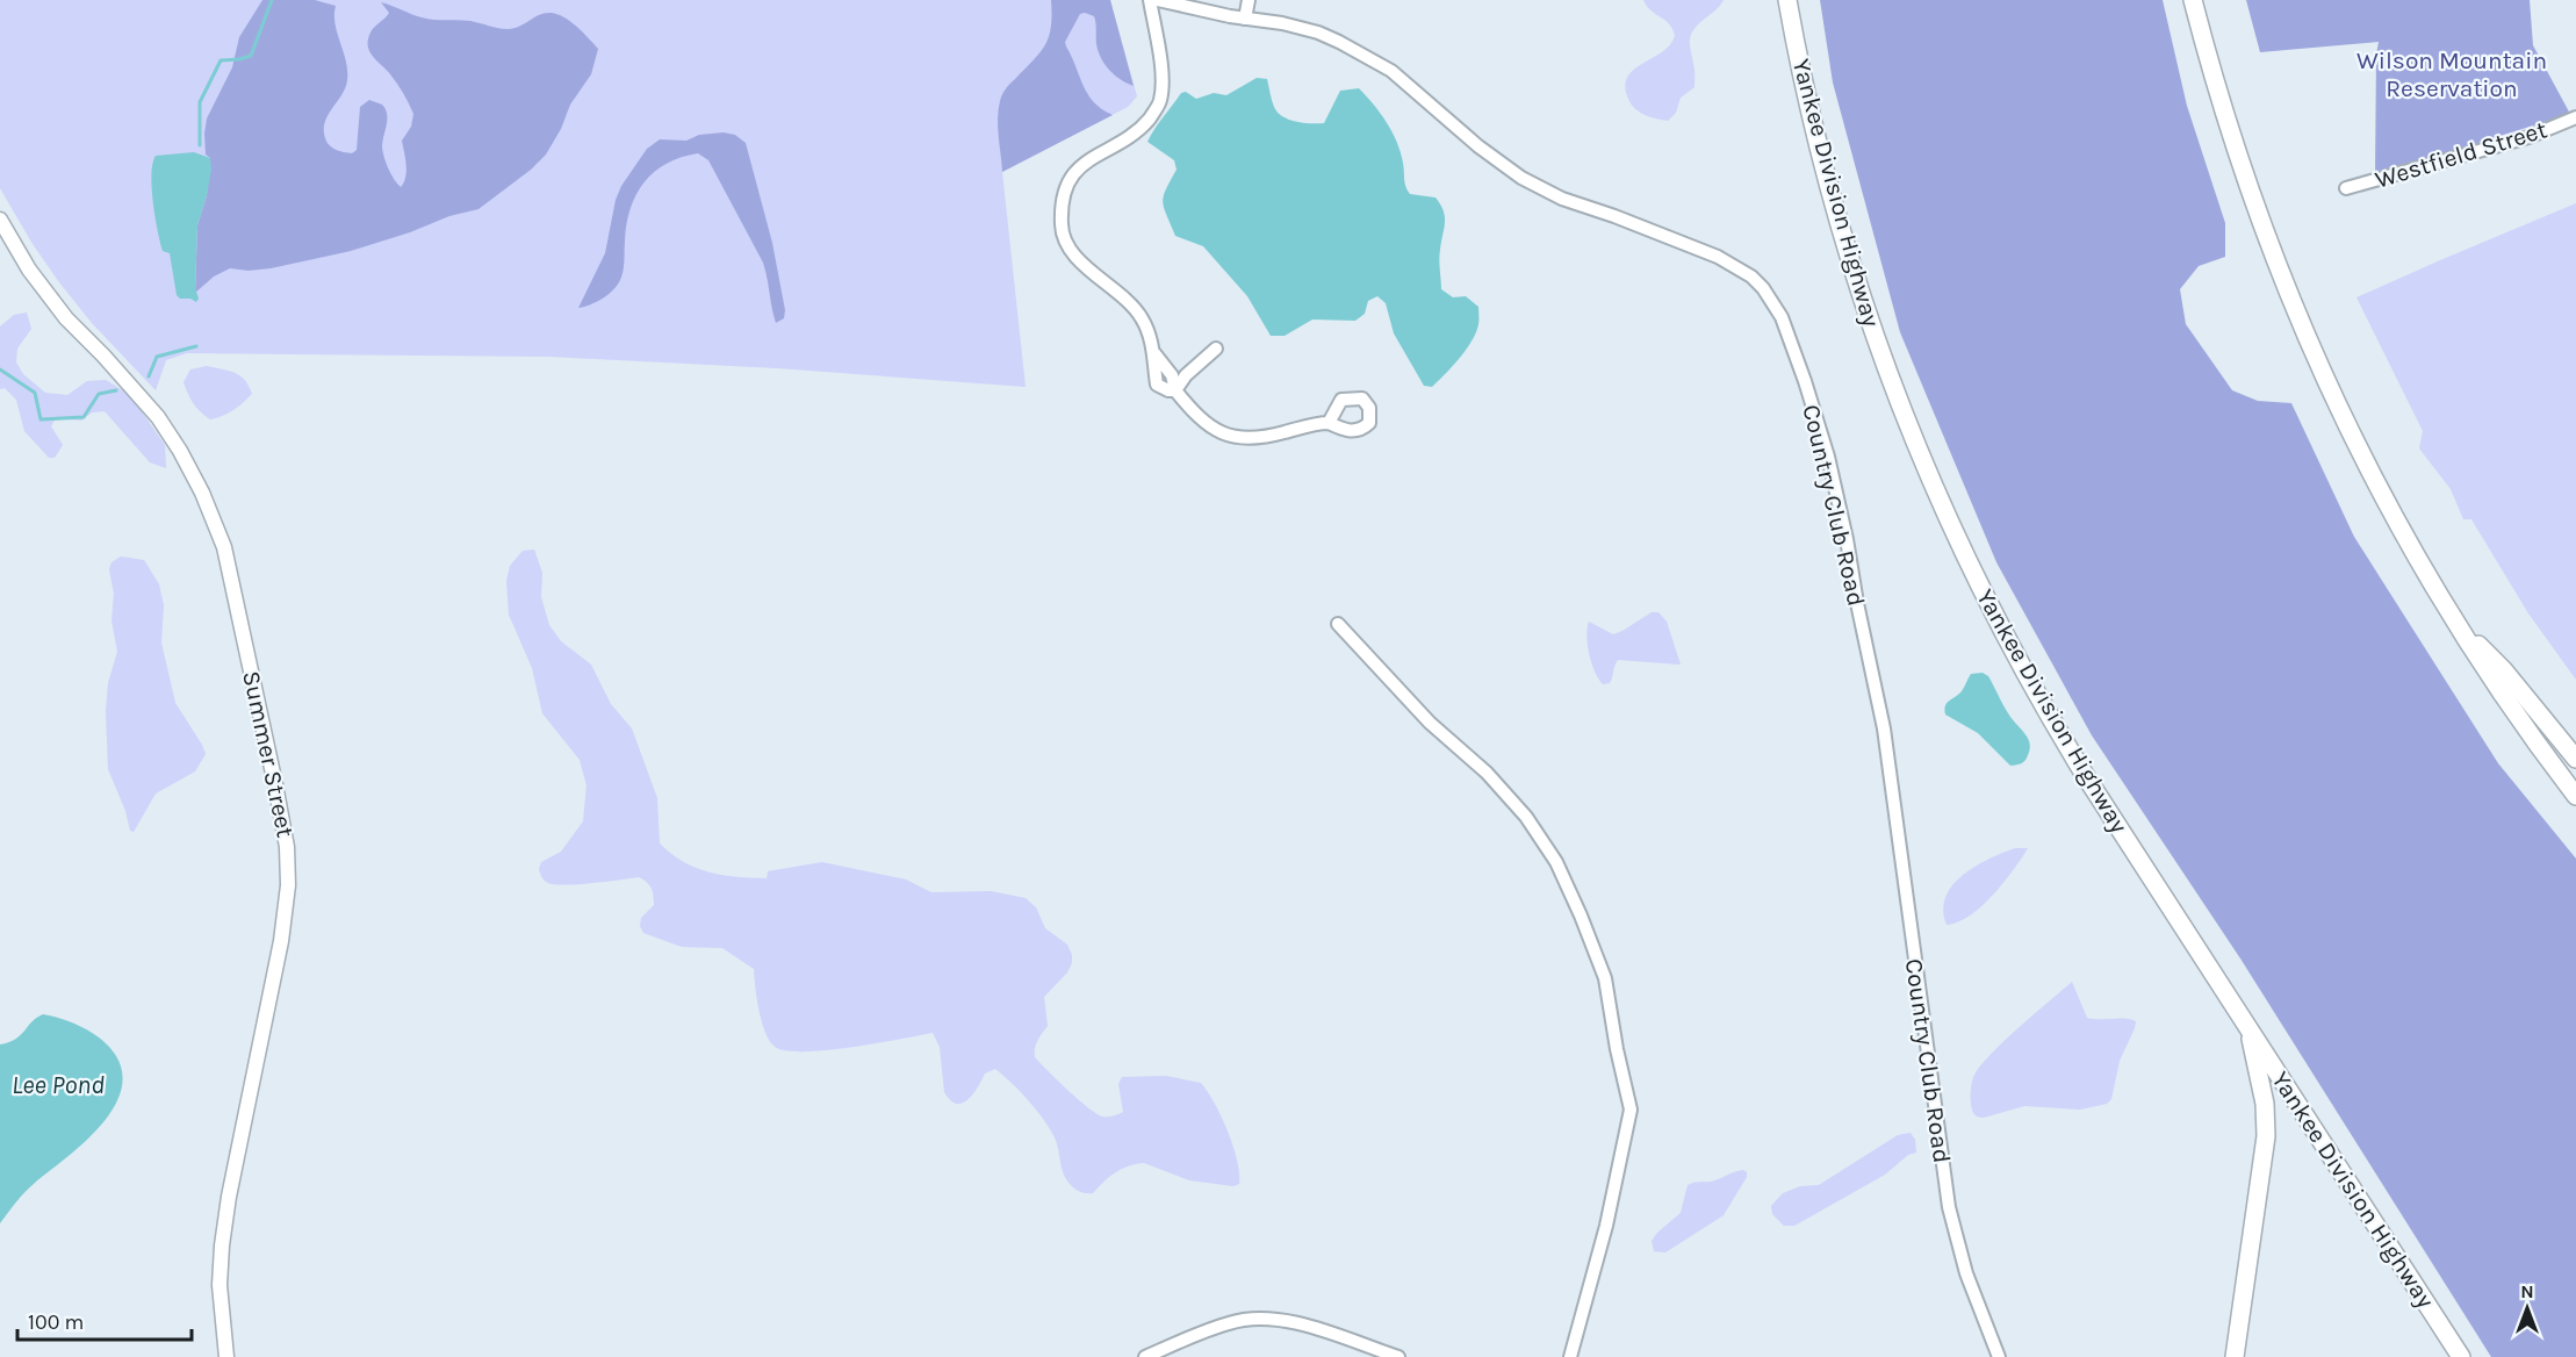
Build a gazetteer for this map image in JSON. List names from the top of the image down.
{
  "streets": {
    "highway": ["Yankee Division Highway"],
    "main road": ["Summer Street"],
    "street": ["Westfield Street", "Country Club Road"]
  },
  "water": ["Lee Pond"],
  "parks": ["Wilson Mountain Reservation"],
  "scale_bar": "100 m",
  "north": "top"
}
